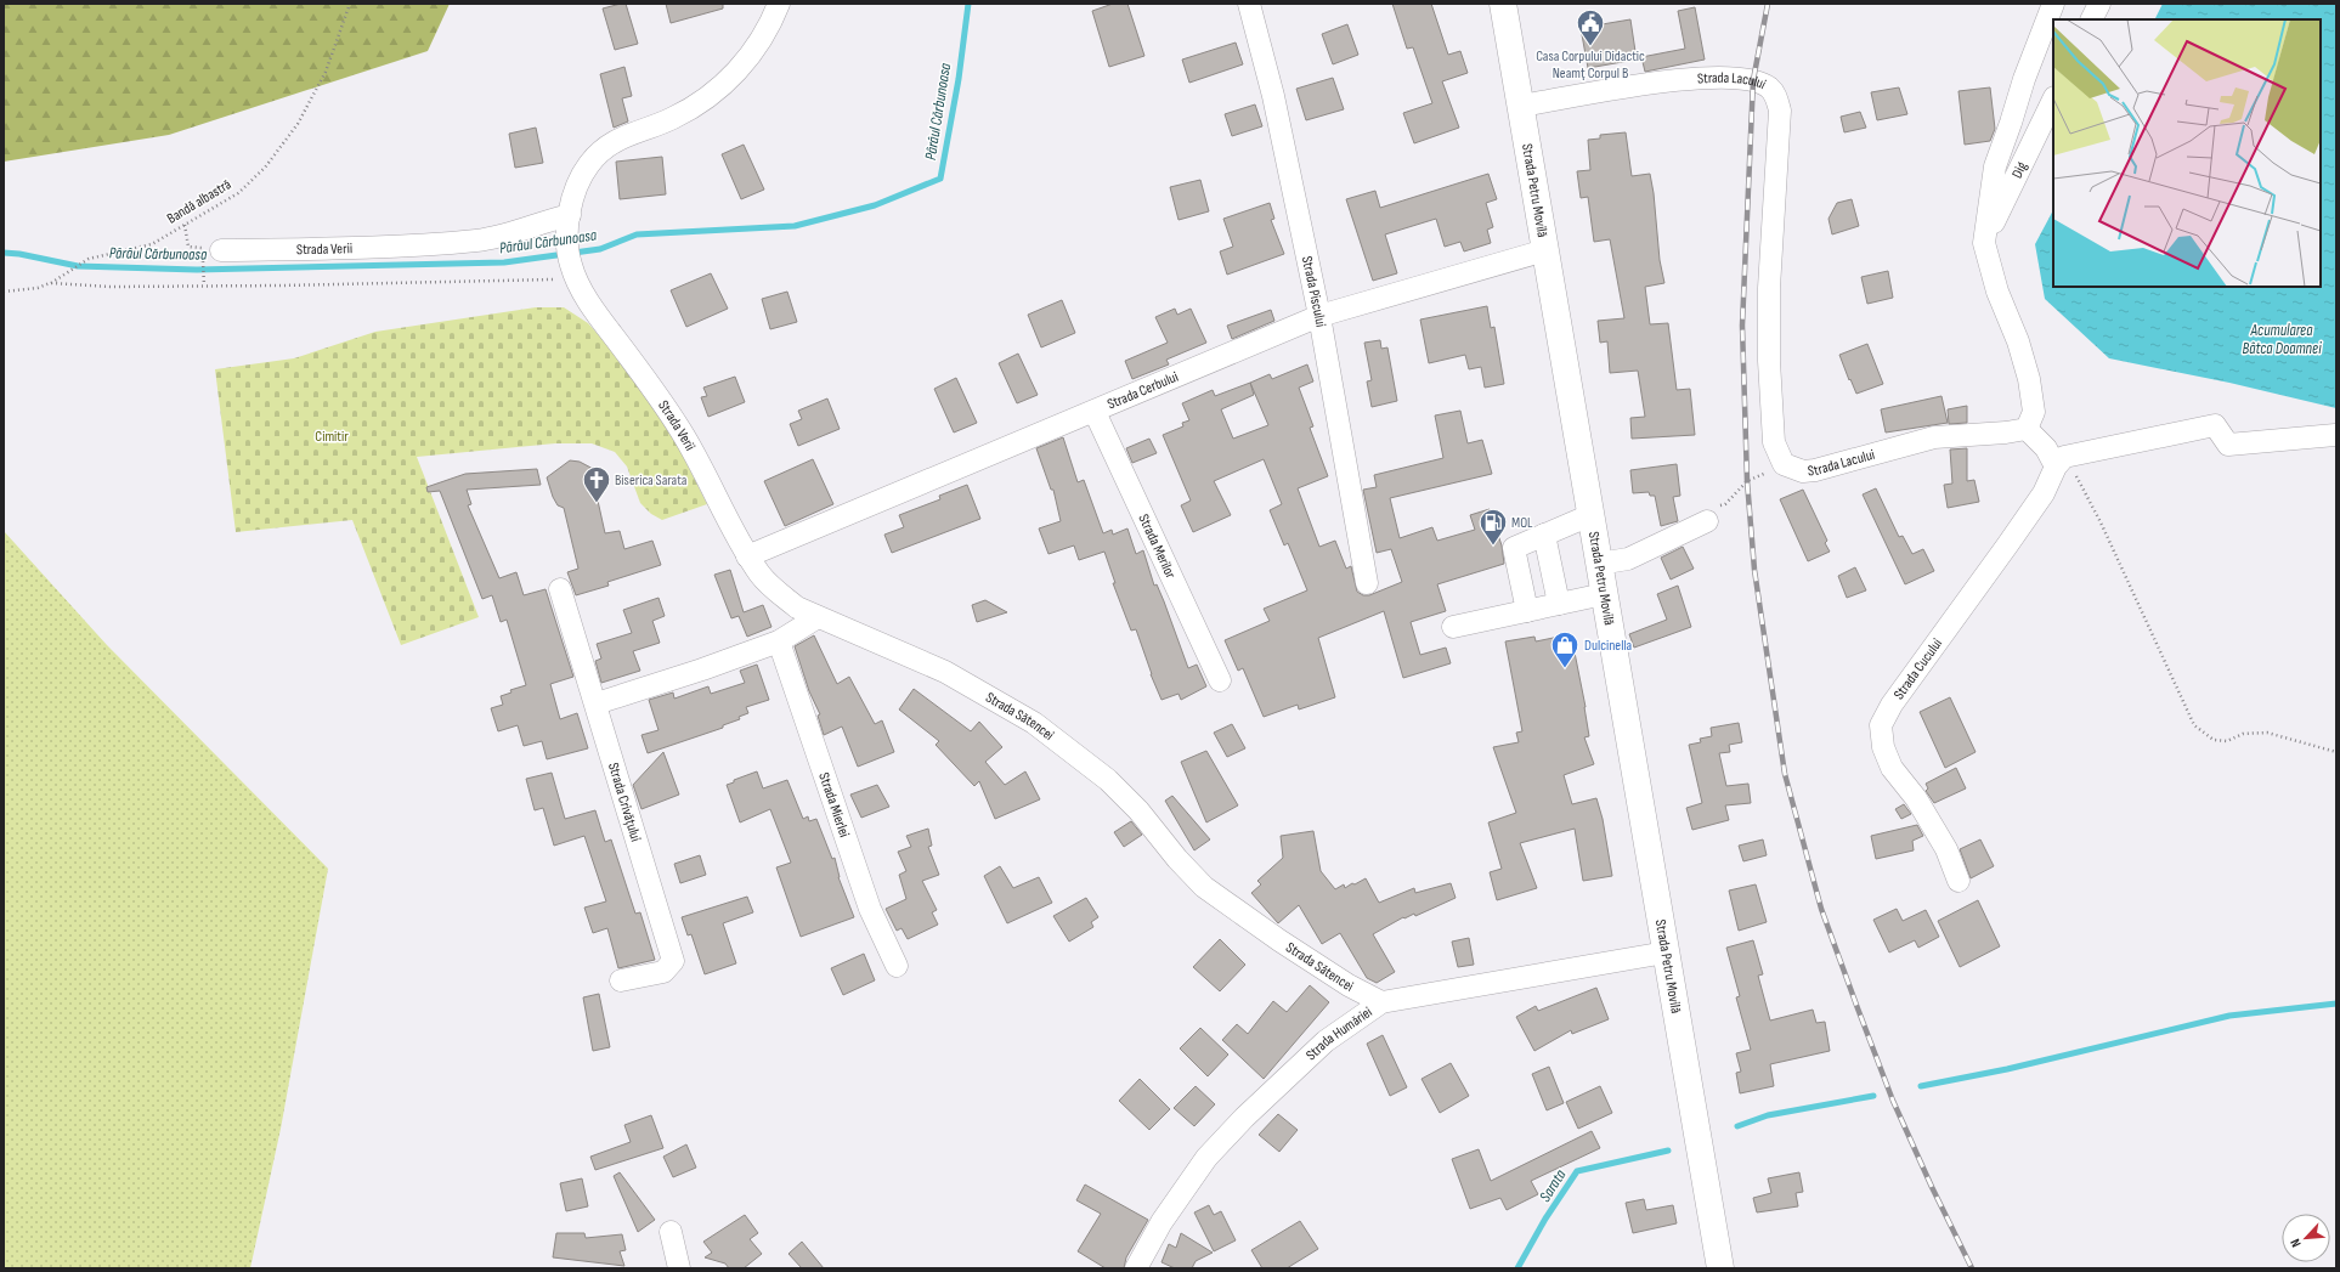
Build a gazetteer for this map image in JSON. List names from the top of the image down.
{
  "streets": {
    "main road": ["Strada Petru Movilă"],
    "street": [
      "Strada Lacului",
      "Dig",
      "Strada Verii",
      "Strada Piscului",
      "Strada Cerbului",
      "Strada Merilor",
      "Strada Cucului",
      "Strada Sătencei",
      "Strada Crivățului",
      "Strada Mierlei",
      "Strada Humăriei"
    ],
    "path": ["Bandă albastră"]
  },
  "crossings": [
    ["Strada Lacului", "Strada Petru Movilă"],
    ["Strada Petru Movilă", "Strada Cerbului"],
    ["Strada Petru Movilă", "Strada Humăriei"],
    ["Strada Verii", "Strada Cerbului"],
    ["Strada Verii", "Strada Sătencei"],
    ["Strada Piscului", "Strada Cerbului"],
    ["Strada Cerbului", "Strada Merilor"],
    ["Strada Sătencei", "Strada Humăriei"]
  ],
  "water": ["Pârâul Cărbunoasa", "Acumularea Bâtca Doamnei", "Sarata"],
  "parks": ["Cimitir"],
  "places": {
    "public building": ["Casa Corpului Didactic Neamţ Corpul B"],
    "church": ["Biserica Sarata"],
    "fuel station": ["MOL"],
    "shop": ["Dulcinella"]
  },
  "north": "bottom left"
}
